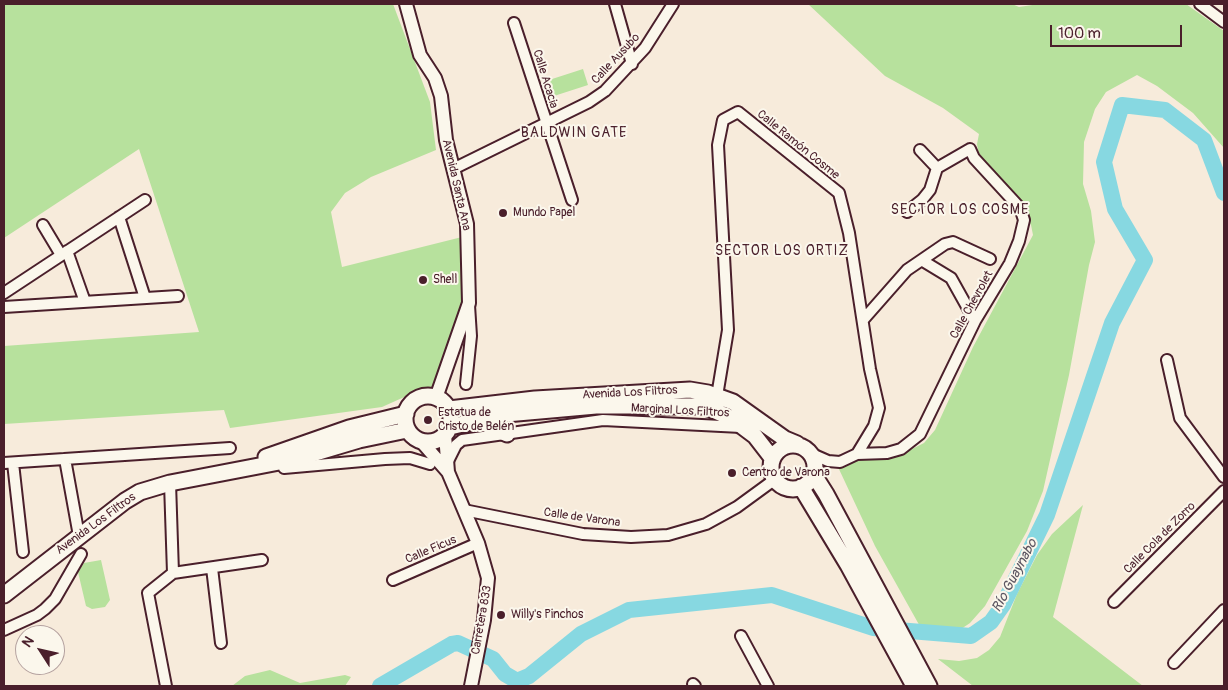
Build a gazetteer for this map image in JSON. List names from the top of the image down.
{
  "streets": {
    "main road": ["Avenida Los Filtros"],
    "street": [
      "Calle Ausubo",
      "Calle Acacia",
      "Calle Ramón Cosme",
      "Avenida Santa Ana",
      "Calle Chevrolet",
      "Marginal Los Filtros",
      "Calle de Varona",
      "Calle Cola de Zorro",
      "Calle Ficus",
      "Carretera 833"
    ]
  },
  "crossings": [
    ["Calle Ausubo", "Calle Acacia"],
    ["Calle Ausubo", "Avenida Santa Ana"],
    ["Calle Ramón Cosme", "Calle Chevrolet"],
    ["Calle Ramón Cosme", "Avenida Los Filtros"],
    ["Avenida Santa Ana", "Avenida Los Filtros"],
    ["Avenida Santa Ana", "Carretera 833"],
    ["Calle Chevrolet", "Avenida Los Filtros"],
    ["Calle Chevrolet", "Calle de Varona"],
    ["Avenida Los Filtros", "Marginal Los Filtros"],
    ["Avenida Los Filtros", "Calle de Varona"],
    ["Avenida Los Filtros", "Carretera 833"],
    ["Marginal Los Filtros", "Carretera 833"],
    ["Calle de Varona", "Carretera 833"],
    ["Calle Ficus", "Carretera 833"]
  ],
  "districts": ["BALDWIN GATE", "SECTOR LOS COSME", "SECTOR LOS ORTIZ"],
  "water": ["Río Guaynabo"],
  "places": [
    "Mundo Papel",
    "Shell",
    "Estatua de Cristo de Belén",
    "Centro de Varona",
    "Willy's Pinchos"
  ],
  "scale_bar": "100 m",
  "north": "top left"
}
